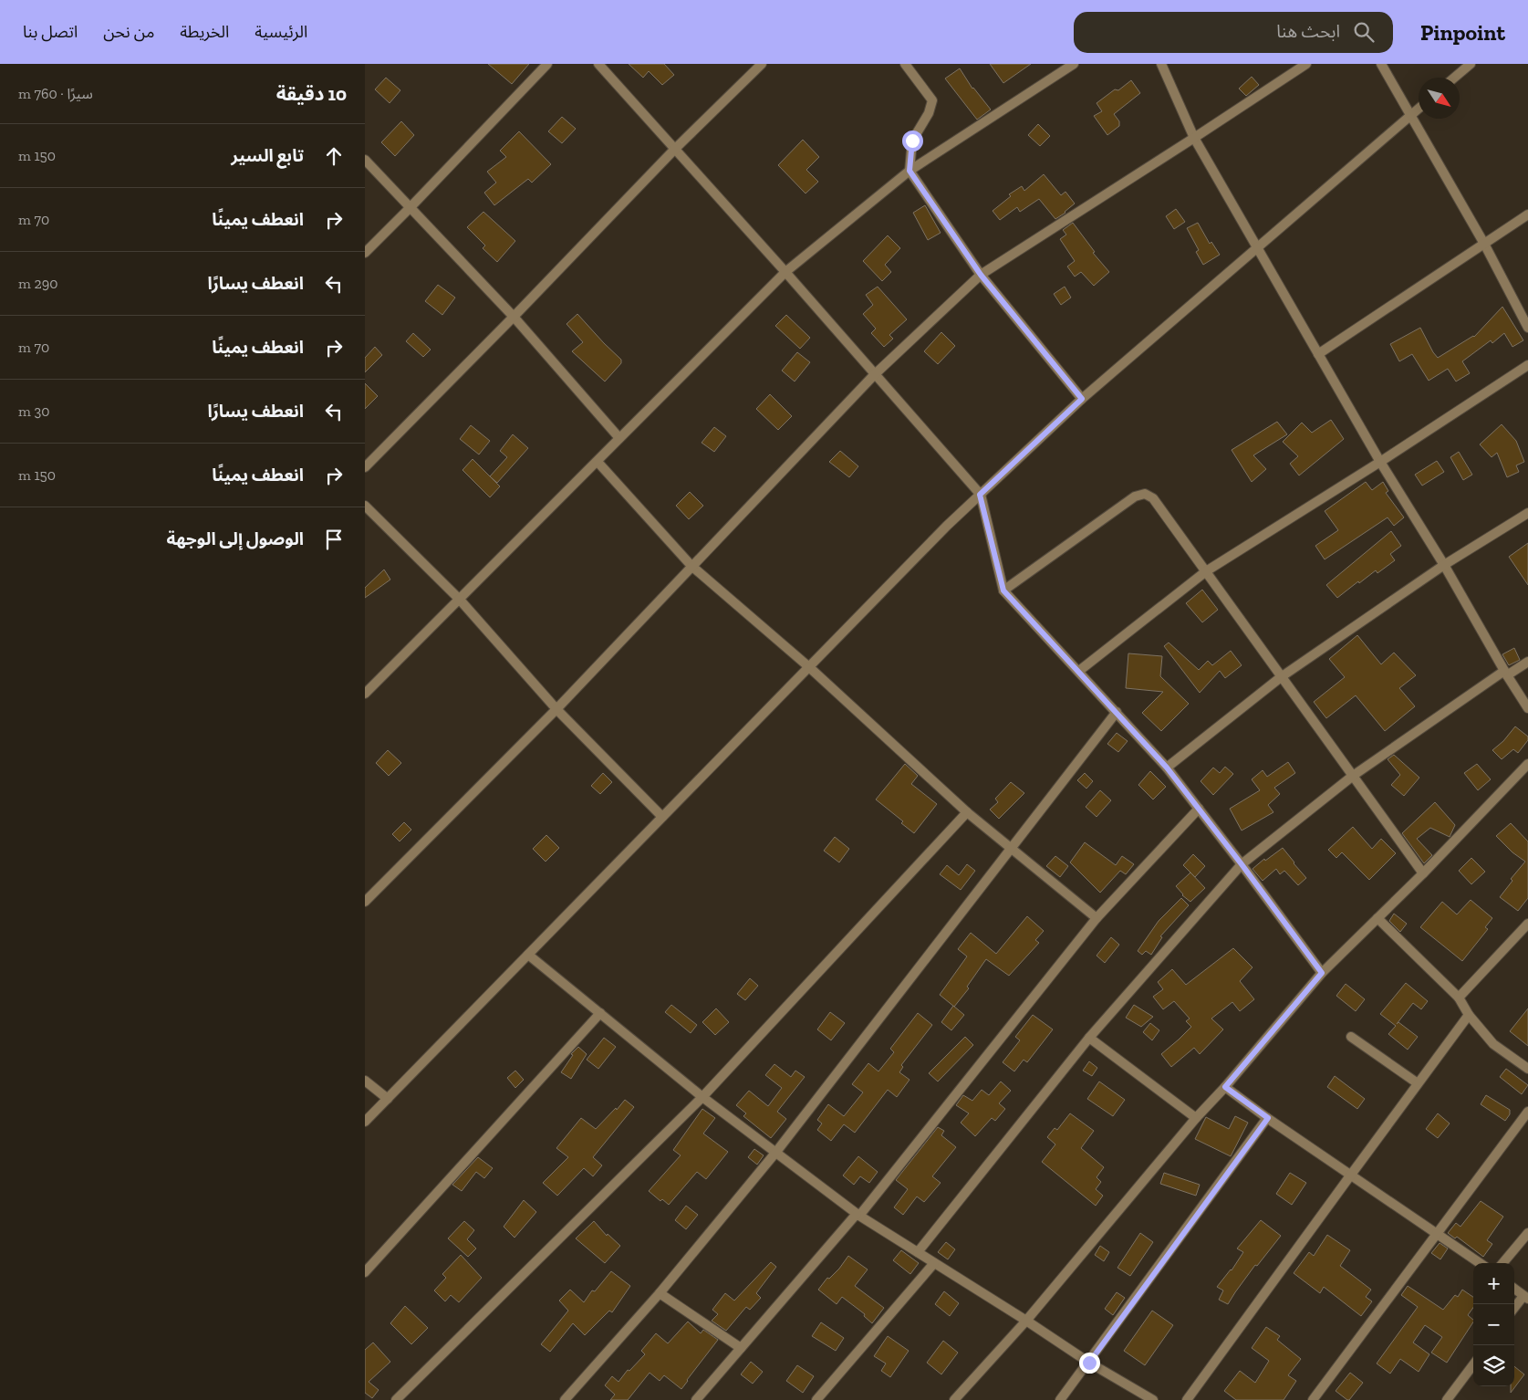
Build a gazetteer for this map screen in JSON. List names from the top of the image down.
{
  "north": "bottom right",
  "page": {
    "header": "Pinpoint",
    "search": "ابحث هنا",
    "nav": [
      "الرئيسية",
      "الخريطة",
      "من نحن",
      "اتصل بنا"
    ],
    "heading": ["10 دقيقة", "سيرًا · 760 m"],
    "list": [
      ["تابع السير", "150 m"],
      ["انعطف يمينًا", "70 m"],
      ["انعطف يسارًا", "290 m"],
      ["انعطف يمينًا", "70 m"],
      ["انعطف يسارًا", "30 m"],
      ["انعطف يمينًا", "150 m"],
      "الوصول إلى الوجهة"
    ],
    "map_buttons": ["+", "−"]
  }
}
